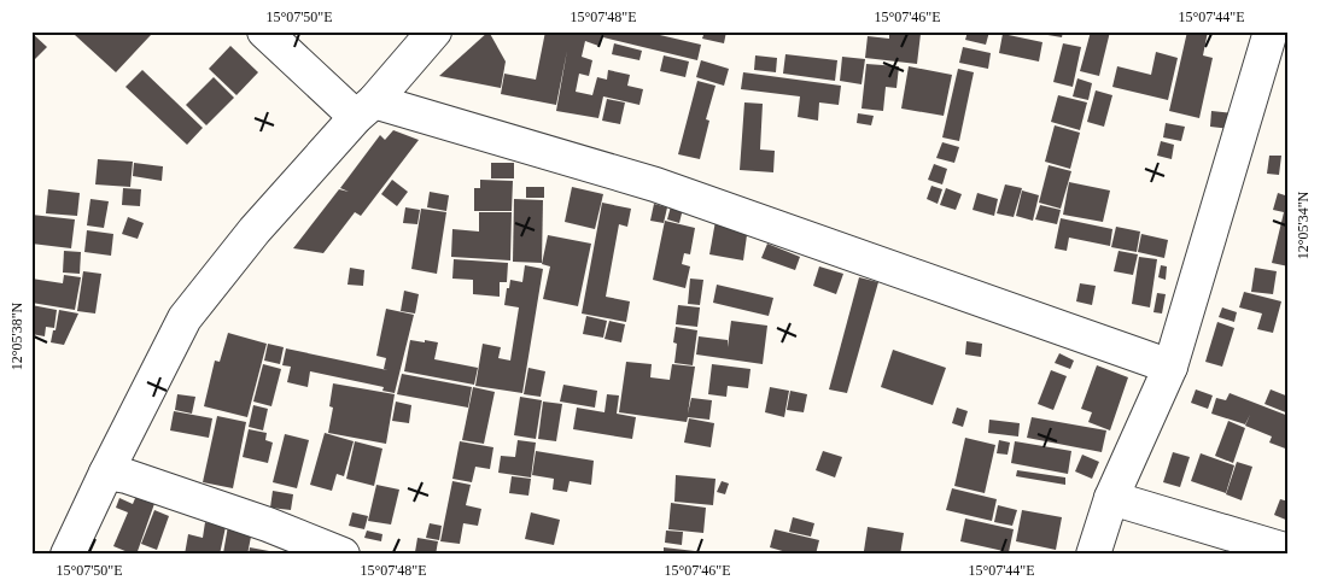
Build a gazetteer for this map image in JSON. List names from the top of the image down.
{
  "coordinates": [
    "15°07'50\"E",
    "15°07'48\"E",
    "15°07'46\"E",
    "15°07'44\"E",
    "12°05'34\"N",
    "12°05'38\"N"
  ]
}
